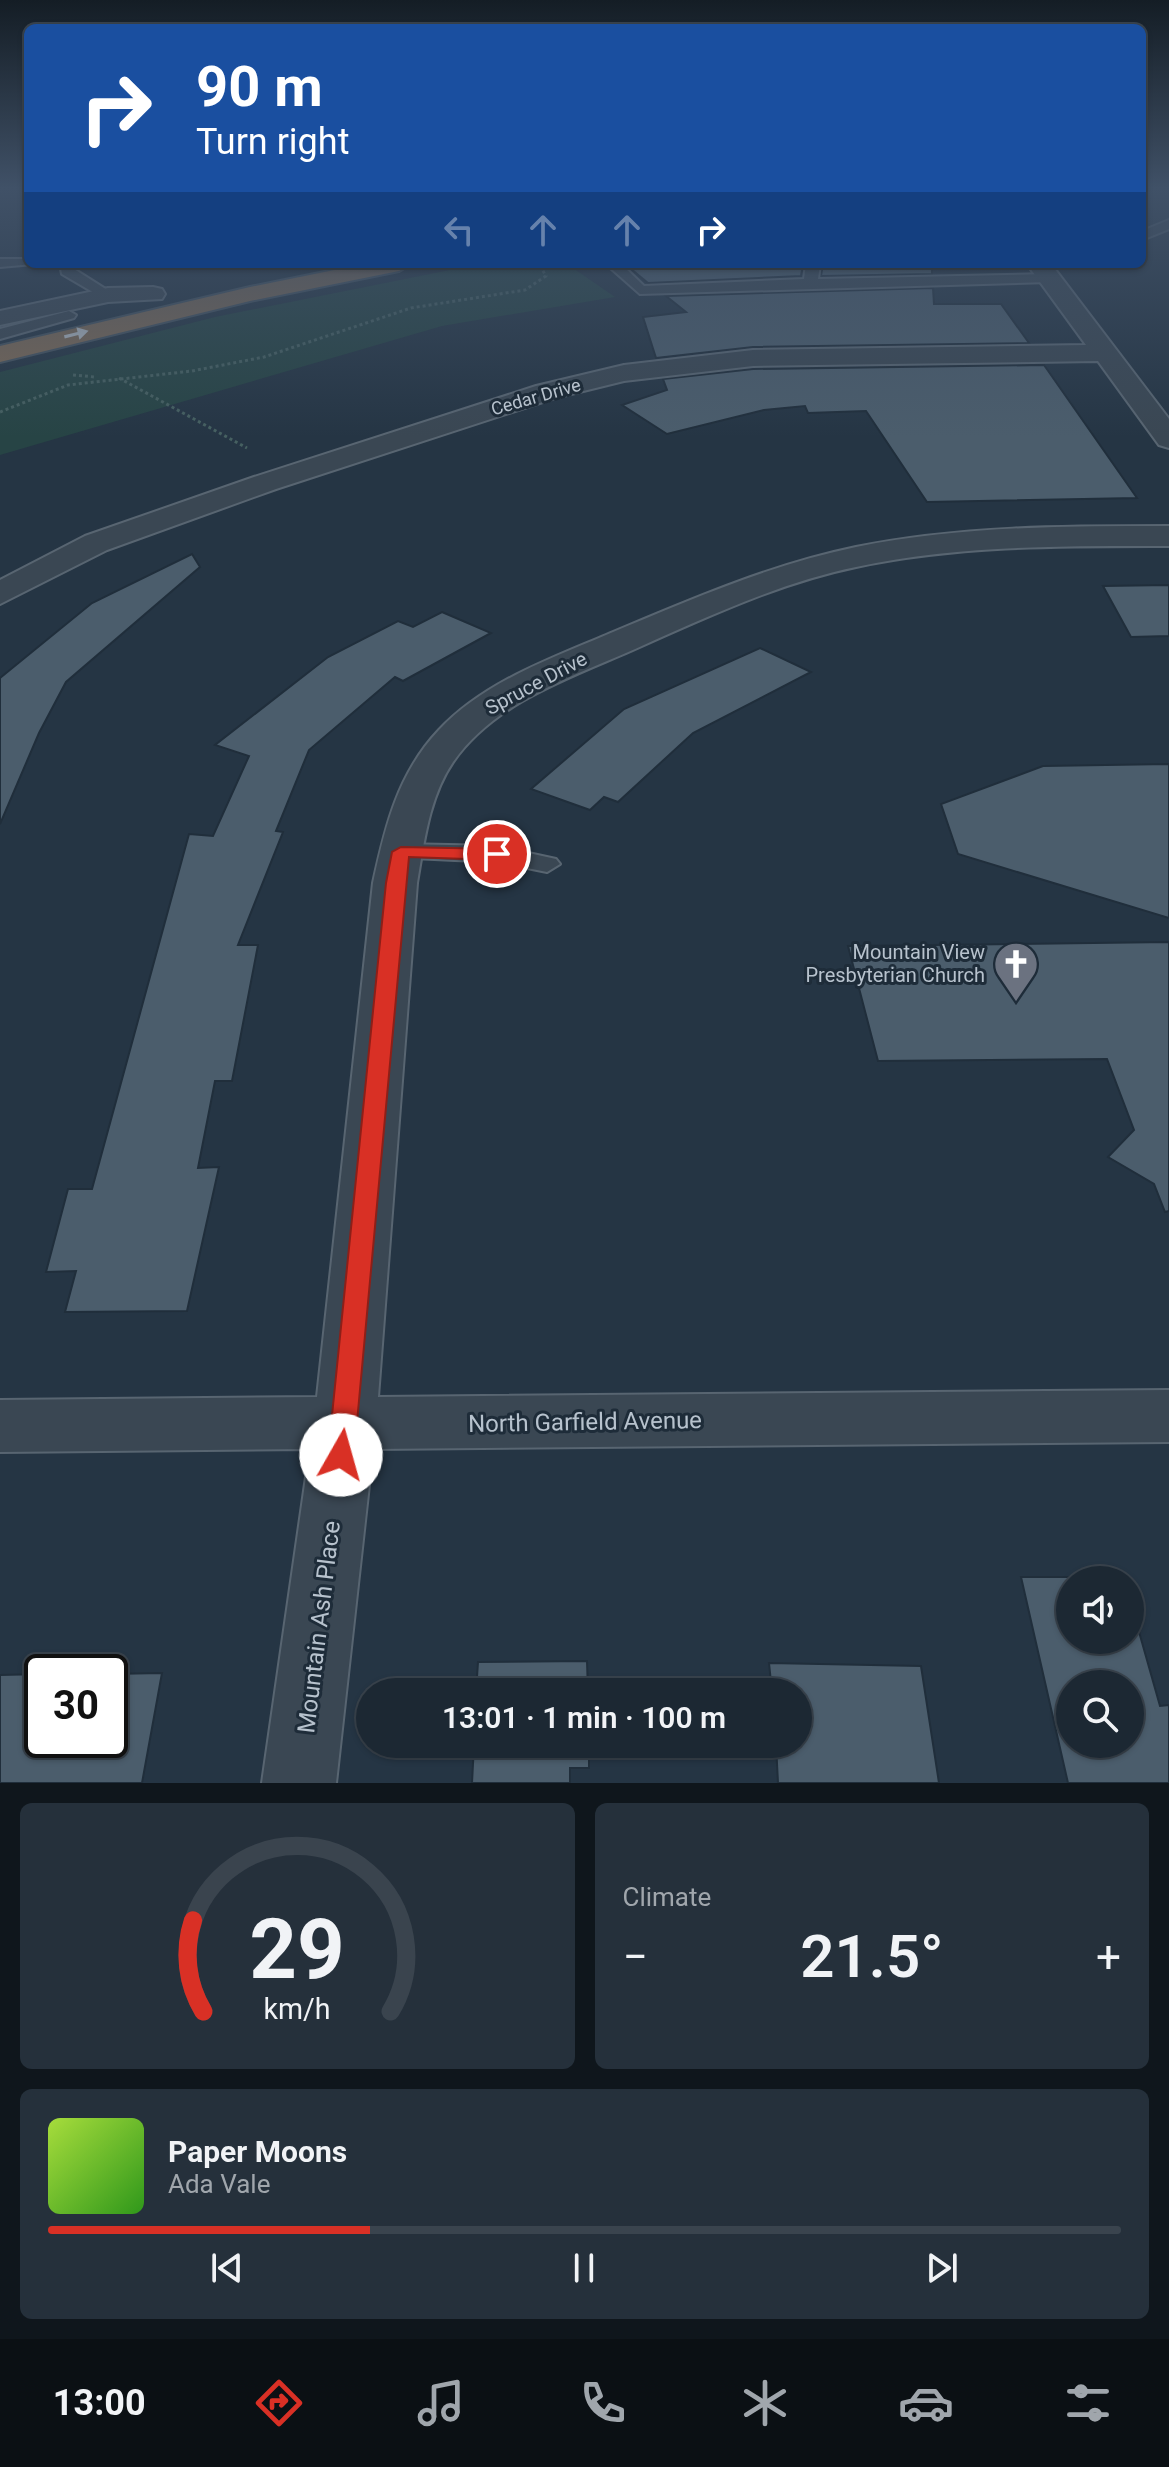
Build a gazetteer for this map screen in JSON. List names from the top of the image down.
{
  "streets": {
    "street": [
      "Cedar Drive",
      "Spruce Drive",
      "North Garfield Avenue",
      "Mountain Ash Place"
    ]
  },
  "crossings": [
    ["Spruce Drive", "North Garfield Avenue"],
    ["Spruce Drive", "Mountain Ash Place"],
    ["North Garfield Avenue", "Mountain Ash Place"]
  ],
  "places": {
    "church": ["Mountain View Presbyterian Church"]
  },
  "page": {
    "turn": ["90 m", "Turn right"],
    "limit": "30",
    "trip": "13:01 · 1 min · 100 m",
    "tile": "Climate",
    "heat": ["−", "21.5°", "+"],
    "song": ["Paper Moons", "Ada Vale"],
    "tabs": "13:00",
    "gauge": ["29", "km/h"]
  }
}
